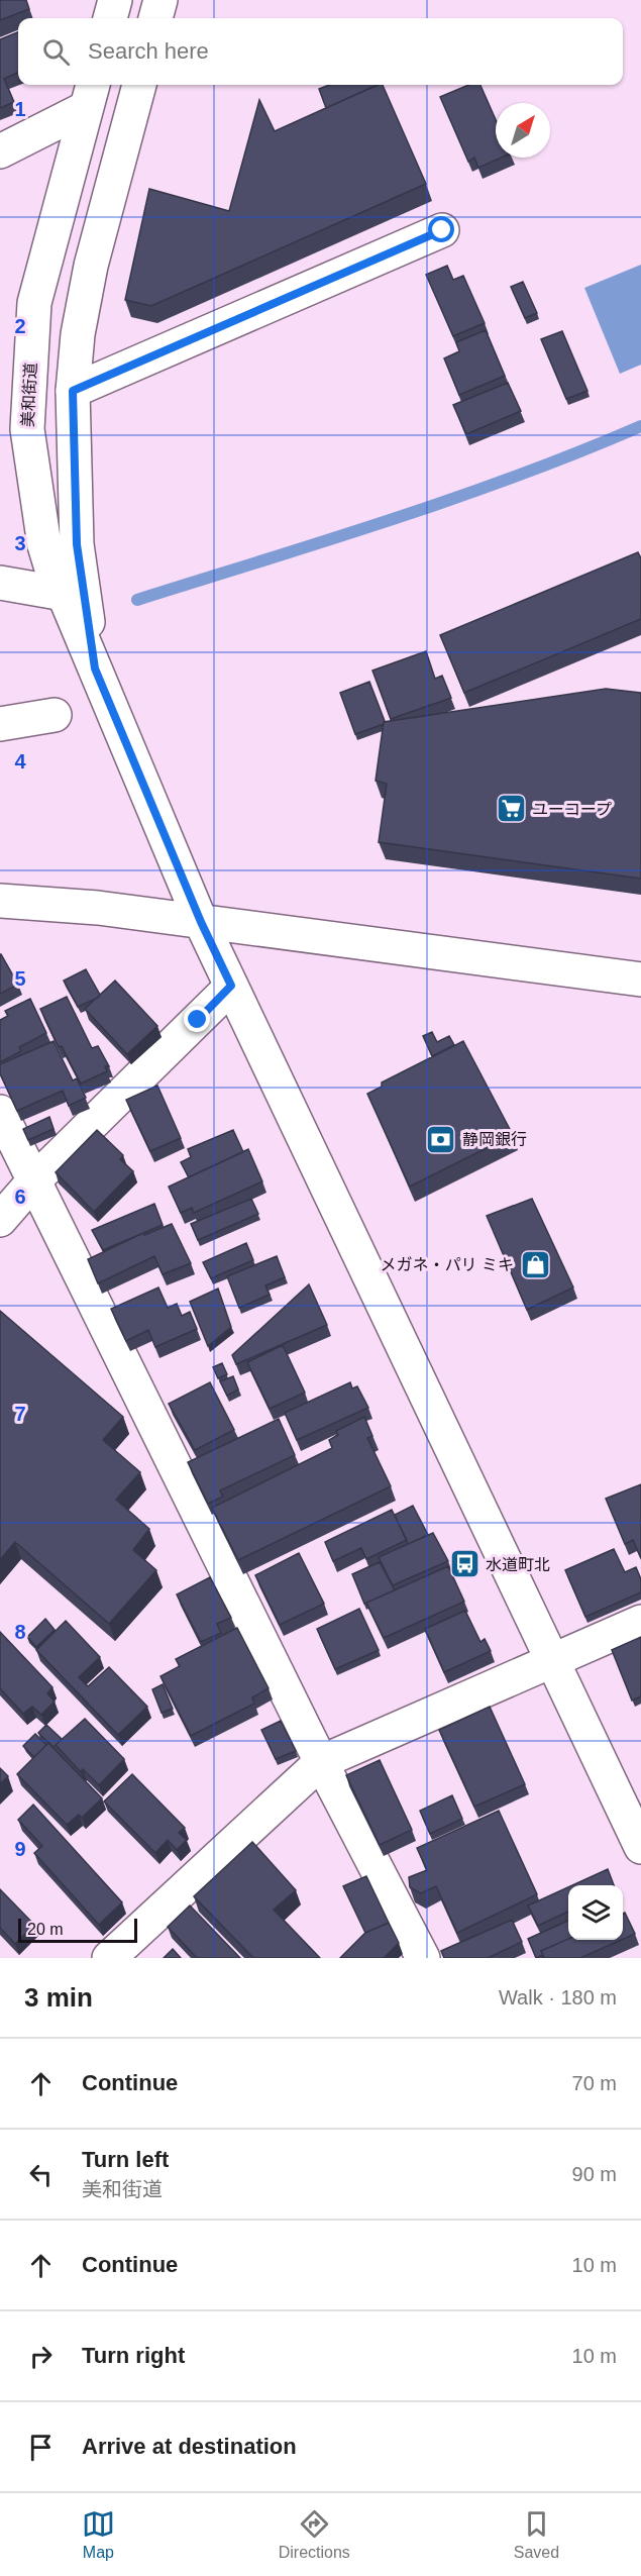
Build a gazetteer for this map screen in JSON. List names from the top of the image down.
{
  "streets": {
    "street": ["美和街道"]
  },
  "places": {
    "supermarket": ["ユーコープ"],
    "bank": ["静岡銀行"],
    "shop": ["メガネ・パリ ミキ"],
    "bus stop": ["水道町北"]
  },
  "scale_bar": "20 m",
  "north": "top right",
  "page": {
    "search": "Search here",
    "scale": "20 m",
    "heading": ["3 min", "Walk · 180 m"],
    "list": [
      ["Continue", "70 m"],
      ["Turn left", "美和街道", "90 m"],
      ["Continue", "10 m"],
      ["Turn right", "10 m"],
      "Arrive at destination"
    ],
    "nav": ["Map", "Directions", "Saved"]
  },
  "grid": {
    "rows": [
      "1",
      "2",
      "3",
      "4",
      "5",
      "6",
      "7",
      "8",
      "9"
    ]
  }
}
